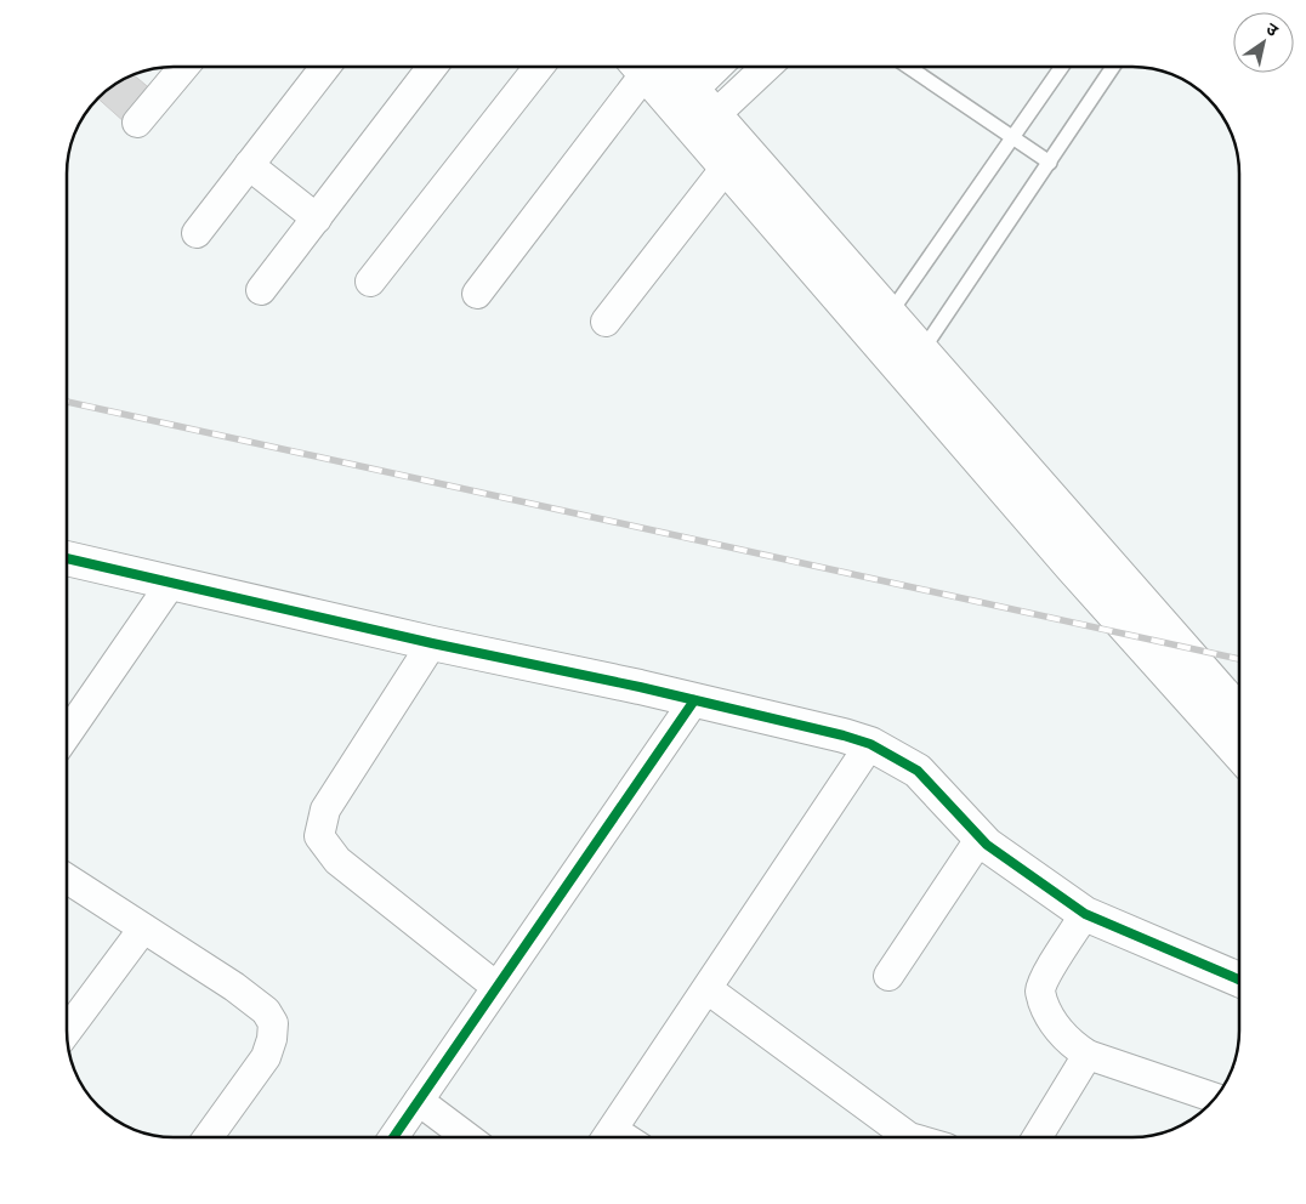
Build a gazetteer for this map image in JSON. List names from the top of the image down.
{
  "north": "top right"
}
